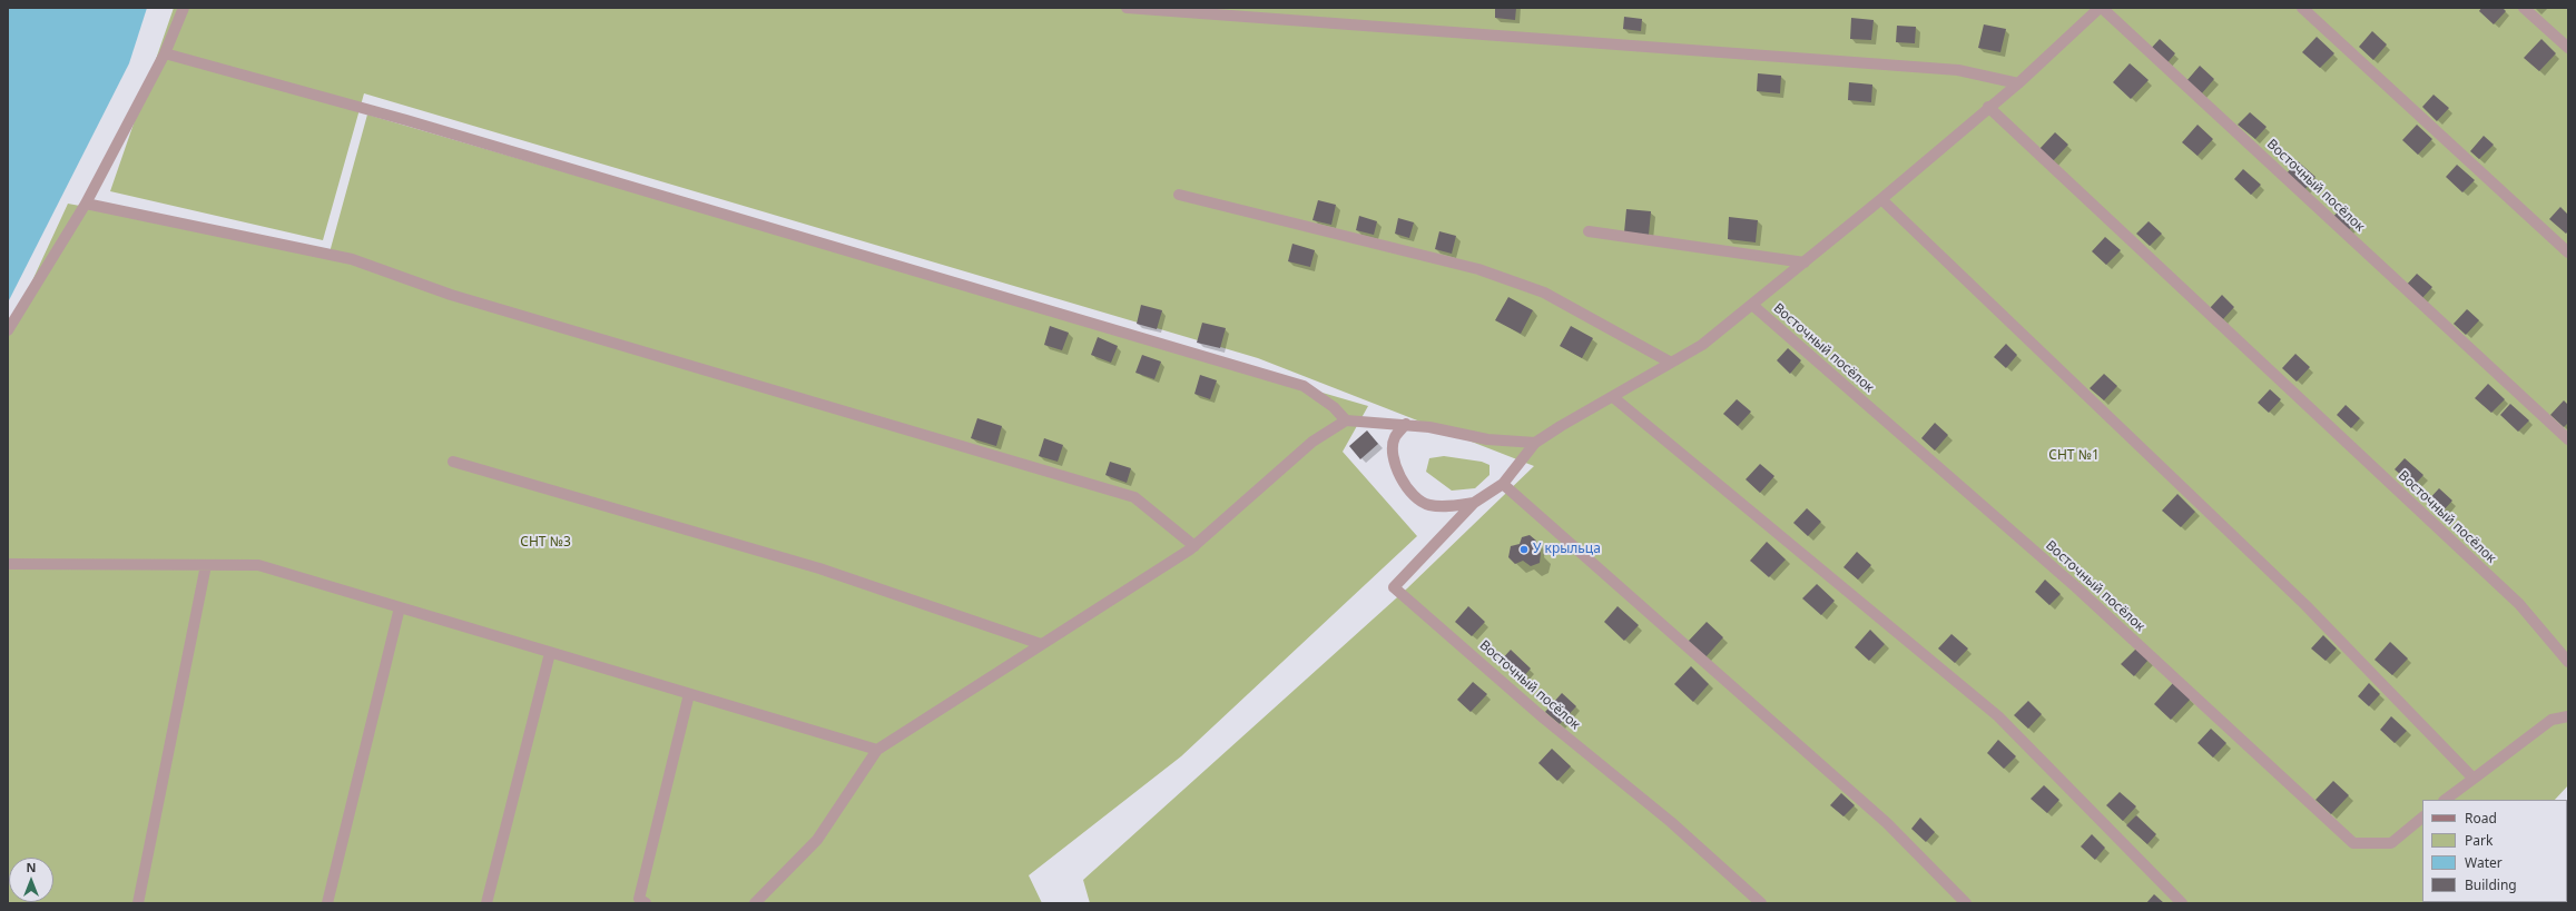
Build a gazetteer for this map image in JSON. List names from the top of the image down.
{
  "streets": {
    "street": ["Восточный посёлок"]
  },
  "parks": ["СНТ №1", "СНТ №3"],
  "places": ["У крыльца"],
  "legend": [
    "Road",
    "Park",
    "Water",
    "Building"
  ],
  "north": "top"
}
